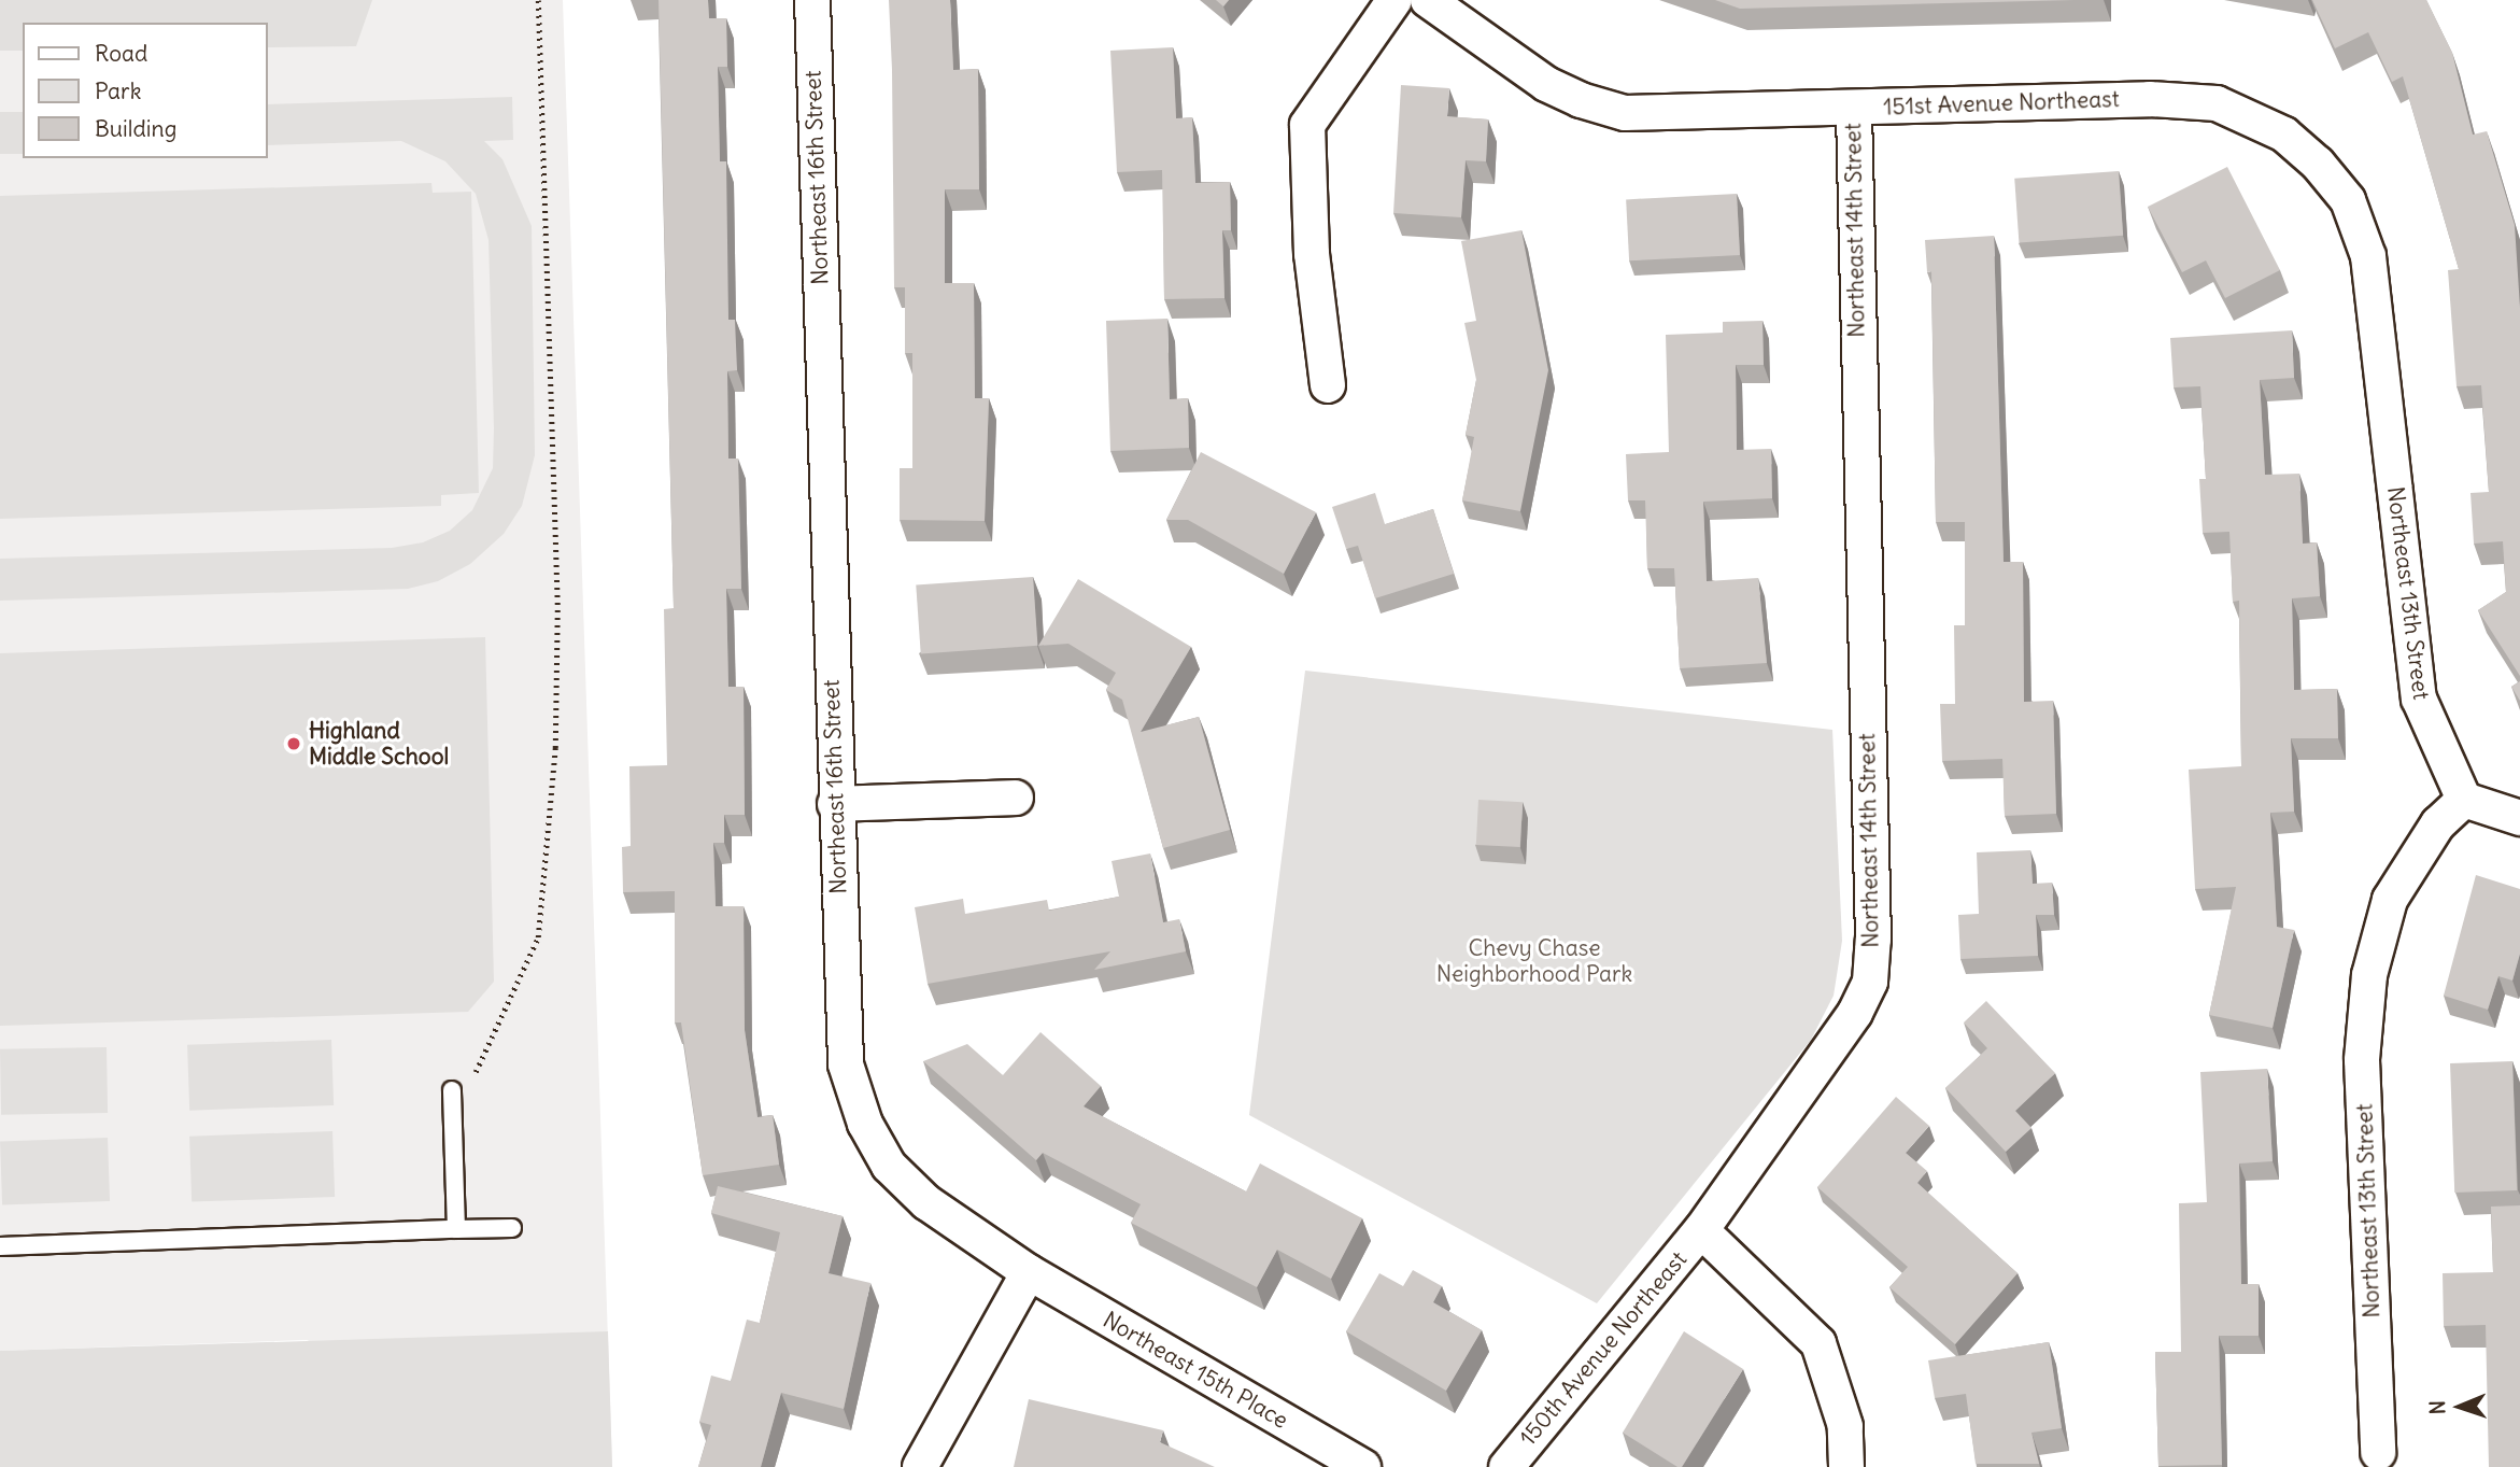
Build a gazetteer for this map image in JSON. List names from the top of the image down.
{
  "streets": {
    "street": [
      "151st Avenue Northeast",
      "Northeast 16th Street",
      "Northeast 14th Street",
      "Northeast 13th Street",
      "150th Avenue Northeast",
      "Northeast 15th Place"
    ]
  },
  "crossings": [
    ["151st Avenue Northeast", "Northeast 14th Street"],
    ["151st Avenue Northeast", "Northeast 13th Street"],
    ["Northeast 16th Street", "Northeast 15th Place"],
    ["Northeast 14th Street", "150th Avenue Northeast"]
  ],
  "parks": ["Chevy Chase Neighborhood Park"],
  "places": ["Highland Middle School"],
  "legend": ["Road", "Park", "Building"],
  "north": "left"
}
